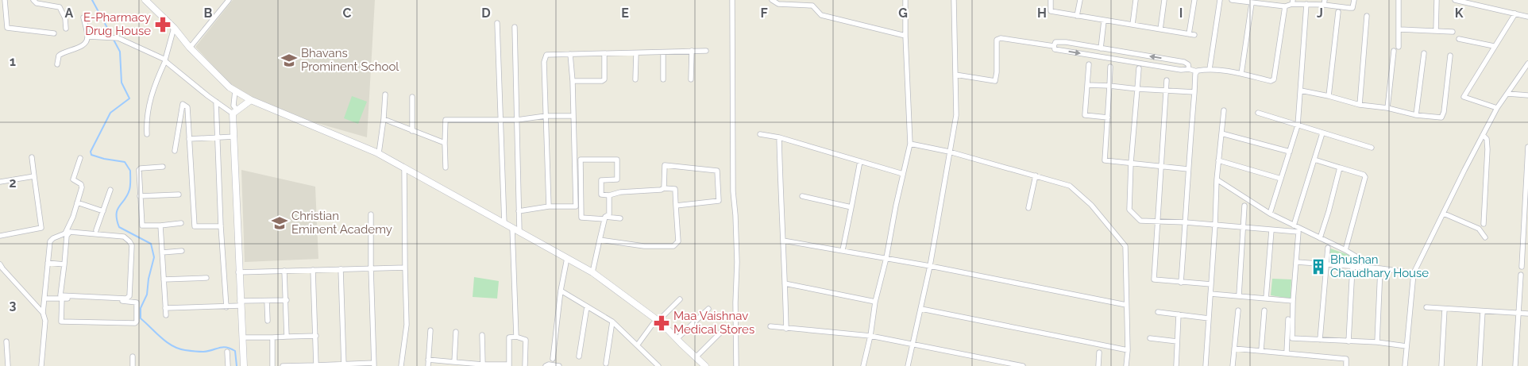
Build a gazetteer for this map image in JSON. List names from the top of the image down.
{
  "places": {
    "pharmacy": ["E-Pharmacy Drug House", "Maa Vaishnav Medical Stores"],
    "school or university": ["Bhavans Prominent School", "Christian Eminent Academy"],
    "building": ["Bhushan Chaudhary House"]
  },
  "grid": {
    "columns": [
      "A",
      "B",
      "C",
      "D",
      "E",
      "F",
      "G",
      "H",
      "I",
      "J",
      "K"
    ],
    "rows": ["1", "2", "3"]
  }
}
